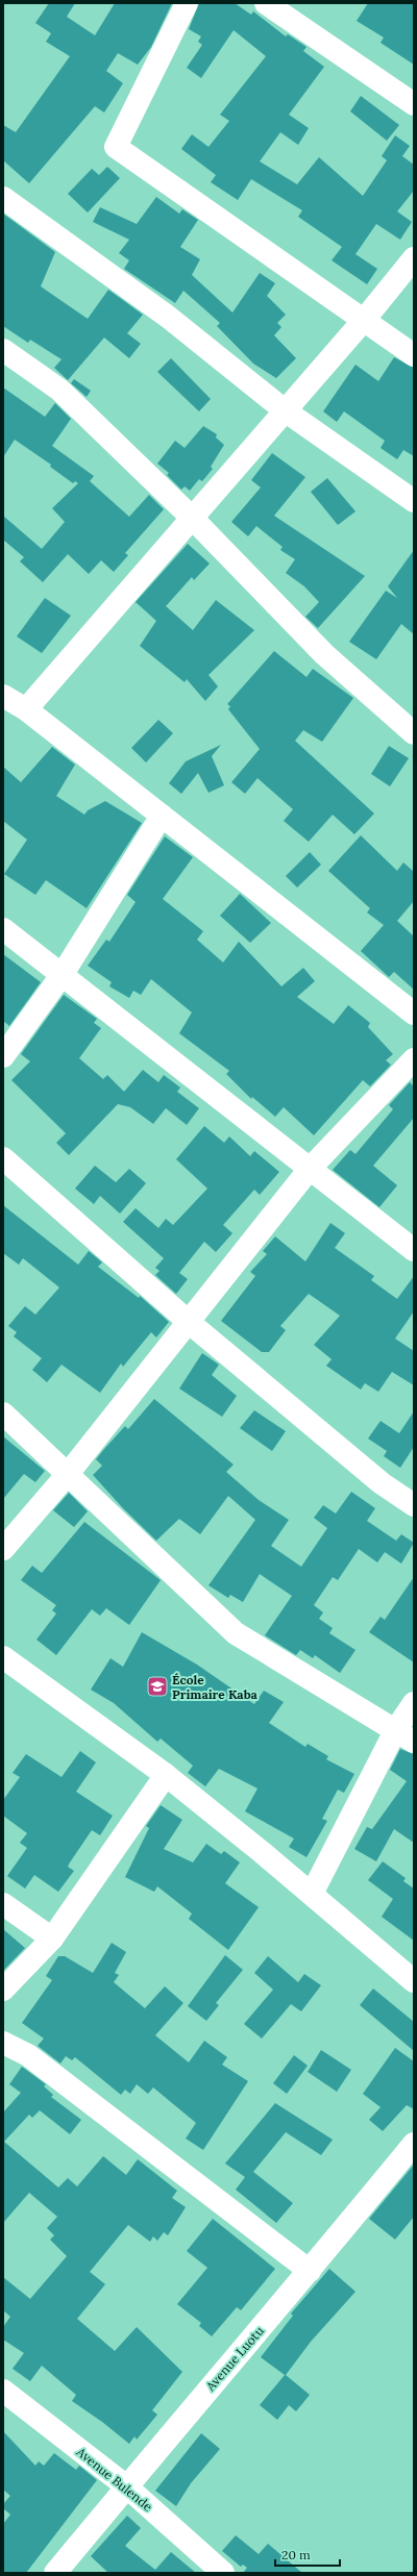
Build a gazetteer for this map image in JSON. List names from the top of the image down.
{
  "streets": {
    "street": ["Avenue Luotu", "Avenue Bulende"]
  },
  "crossings": [
    ["Avenue Luotu", "Avenue Bulende"]
  ],
  "places": {
    "school or university": ["École Primaire Kaba"]
  },
  "scale_bar": "20 m"
}
